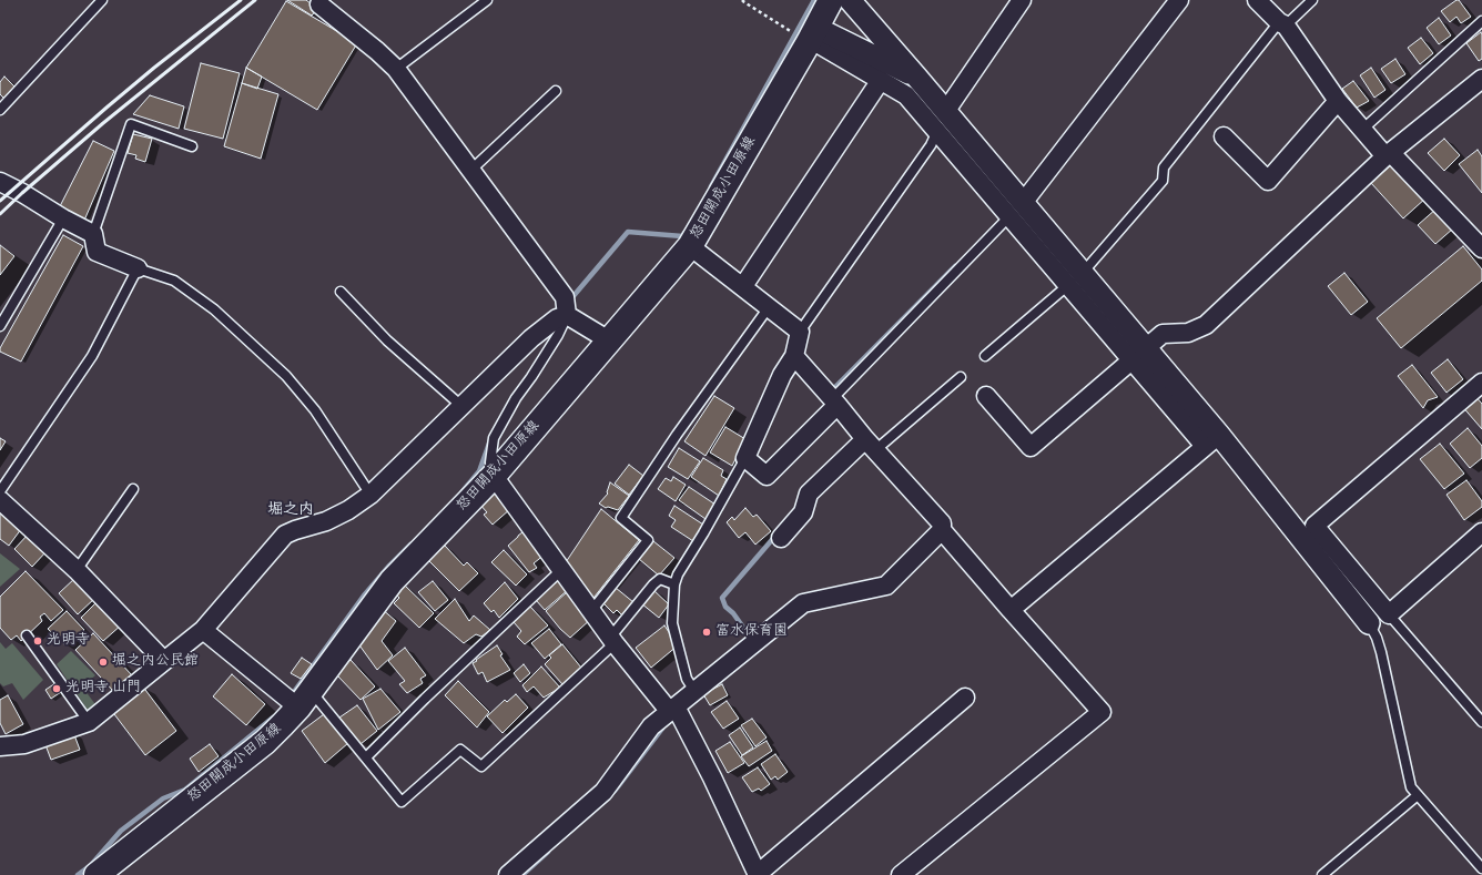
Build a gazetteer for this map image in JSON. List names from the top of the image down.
{
  "streets": {
    "main road": ["怒田開成小田原線"]
  },
  "districts": ["堀之内"],
  "places": [
    "富水保育園",
    "光明寺",
    "堀之内公民館",
    "光明寺 山門"
  ]
}
